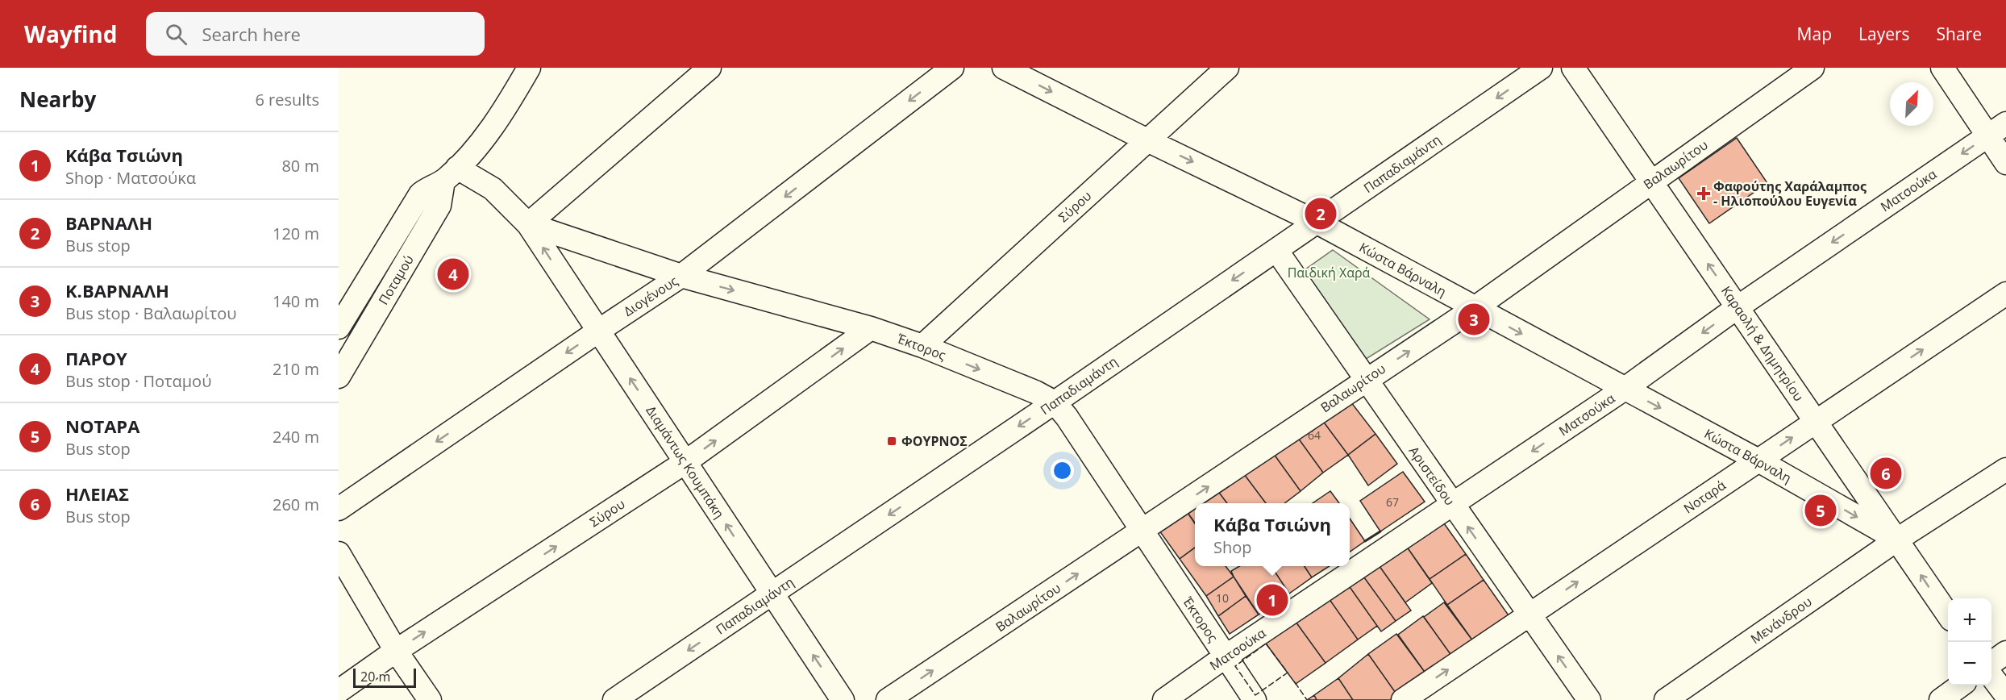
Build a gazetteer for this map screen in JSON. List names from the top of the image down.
{
  "streets": {
    "street": [
      "Παπαδιαμάντη",
      "Βαλαωρίτου",
      "Ματσούκα",
      "Σύρου",
      "Κώστα Βάρναλη",
      "Ποταμού",
      "Διογένους",
      "Καραολή & Δημητρίου",
      "Έκτορος",
      "Διαμάντως Κουμπάκη",
      "Αριστείδου",
      "Νοταρά",
      "Μενάνδρου"
    ]
  },
  "crossings": [
    ["Παπαδιαμάντη", "Κώστα Βάρναλη"],
    ["Παπαδιαμάντη", "Έκτορος"],
    ["Παπαδιαμάντη", "Διαμάντως Κουμπάκη"],
    ["Παπαδιαμάντη", "Αριστείδου"],
    ["Βαλαωρίτου", "Κώστα Βάρναλη"],
    ["Βαλαωρίτου", "Καραολή & Δημητρίου"],
    ["Βαλαωρίτου", "Έκτορος"],
    ["Βαλαωρίτου", "Αριστείδου"],
    ["Ματσούκα", "Κώστα Βάρναλη"],
    ["Ματσούκα", "Καραολή & Δημητρίου"],
    ["Ματσούκα", "Έκτορος"],
    ["Ματσούκα", "Αριστείδου"],
    ["Σύρου", "Κώστα Βάρναλη"],
    ["Σύρου", "Έκτορος"],
    ["Σύρου", "Διαμάντως Κουμπάκη"],
    ["Κώστα Βάρναλη", "Καραολή & Δημητρίου"],
    ["Κώστα Βάρναλη", "Νοταρά"],
    ["Κώστα Βάρναλη", "Μενάνδρου"],
    ["Ποταμού", "Έκτορος"],
    ["Διογένους", "Έκτορος"],
    ["Διογένους", "Διαμάντως Κουμπάκη"],
    ["Καραολή & Δημητρίου", "Νοταρά"],
    ["Καραολή & Δημητρίου", "Μενάνδρου"],
    ["Έκτορος", "Διαμάντως Κουμπάκη"],
    ["Αριστείδου", "Νοταρά"]
  ],
  "one_way": [
    "Παπαδιαμάντη",
    "Βαλαωρίτου",
    "Ματσούκα",
    "Σύρου",
    "Κώστα Βάρναλη",
    "Διογένους",
    "Καραολή & Δημητρίου",
    "Διαμάντως Κουμπάκη",
    "Αριστείδου",
    "Νοταρά"
  ],
  "parks": ["Παιδική Χαρά"],
  "places": {
    "health": ["Φαφούτης Χαράλαμπος - Ηλιοπούλου Ευγενία"],
    "transit": ["ΦΟΥΡΝΟΣ"]
  },
  "house_numbers": ["64", "67", "10"],
  "scale_bar": "20 m",
  "north": "top right",
  "page": {
    "header": "Wayfind",
    "search": "Search here",
    "nav": ["Map", "Layers", "Share"],
    "heading": ["Nearby", "6 results"],
    "list": [
      {
        "mark": "1",
        "name": "Κάβα Τσιώνη",
        "note": "Shop · Ματσούκα",
        "value": "80 m"
      },
      {
        "mark": "2",
        "name": "ΒΑΡΝΑΛΗ",
        "note": "Bus stop",
        "value": "120 m"
      },
      {
        "mark": "3",
        "name": "Κ.ΒΑΡΝΑΛΗ",
        "note": "Bus stop · Βαλαωρίτου",
        "value": "140 m"
      },
      {
        "mark": "4",
        "name": "ΠΑΡΟΥ",
        "note": "Bus stop · Ποταμού",
        "value": "210 m"
      },
      {
        "mark": "5",
        "name": "ΝΟΤΑΡΑ",
        "note": "Bus stop",
        "value": "240 m"
      },
      {
        "mark": "6",
        "name": "ΗΛΕΙΑΣ",
        "note": "Bus stop",
        "value": "260 m"
      }
    ],
    "pins": [
      "2",
      "4",
      "3",
      "6",
      "5",
      "1"
    ],
    "popup": ["Κάβα Τσιώνη", "Shop"],
    "map_buttons": ["+", "−"],
    "scale": "20 m"
  }
}
